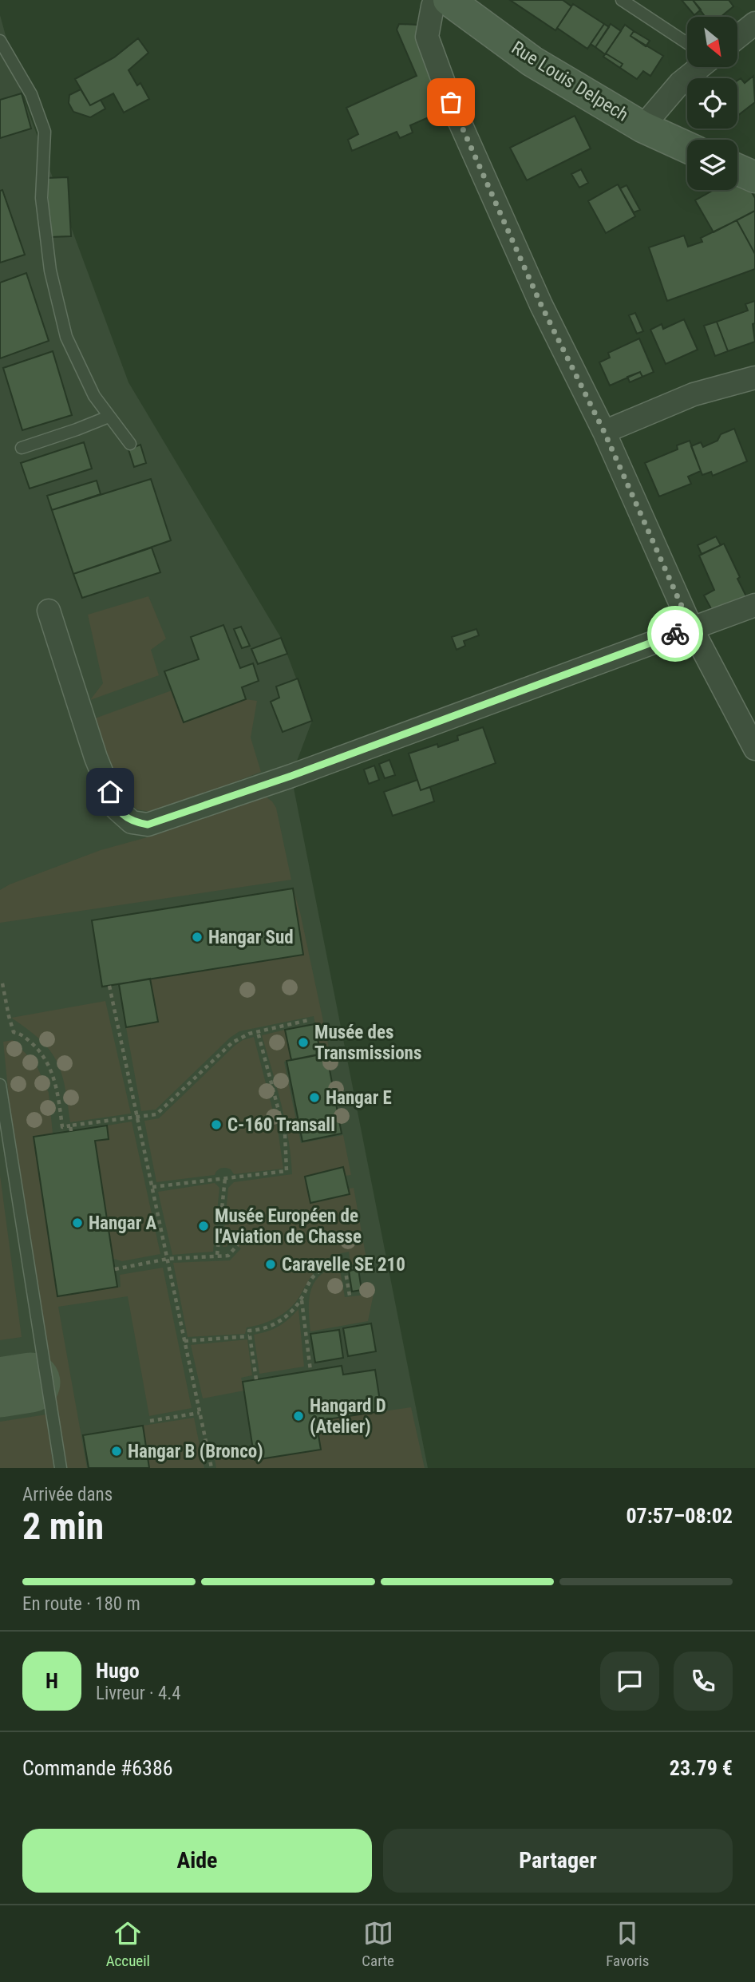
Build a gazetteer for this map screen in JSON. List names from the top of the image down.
{
  "streets": {
    "street": ["Rue Louis Delpech"]
  },
  "places": [
    "Hangar Sud",
    "Musée des Transmissions",
    "Hangar E",
    "C-160 Transall",
    "Hangar A",
    "Musée Européen de l'Aviation de Chasse",
    "Caravelle SE 210",
    "Hangard D (Atelier)",
    "Hangar B (Bronco)"
  ],
  "north": "bottom right",
  "page": {
    "heading": ["2 min", "Arrivée dans", "07:57–08:02"],
    "panel": [
      "Hugo",
      "Livreur · 4.4",
      "Commande #6386",
      "23.79 €"
    ],
    "bar": "En route · 180 m",
    "round": "H",
    "buttons": ["Aide", "Partager"],
    "tabs": ["Accueil", "Carte", "Favoris"]
  }
}
